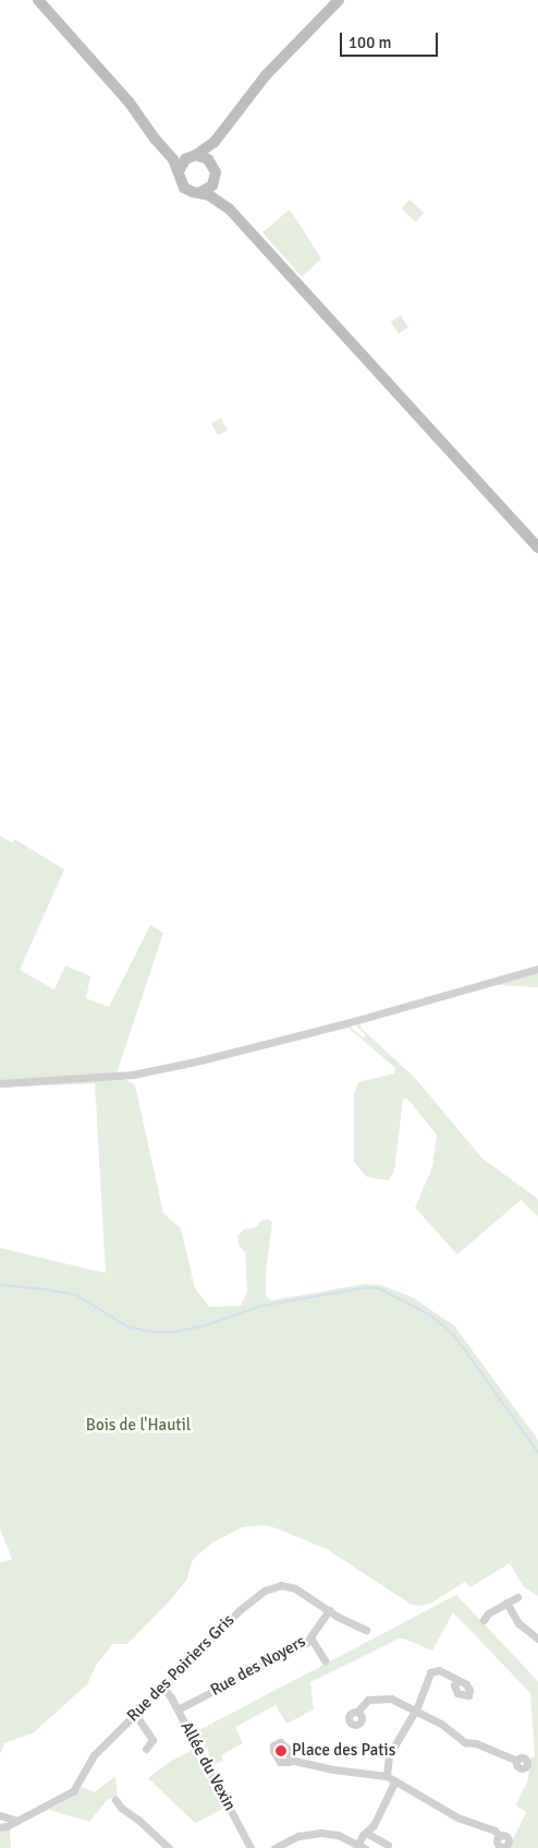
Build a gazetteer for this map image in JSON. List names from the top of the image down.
{
  "streets": {
    "street": ["Rue des Noyers", "Rue des Poiriers Gris", "Allée du Vexin"]
  },
  "crossings": [
    ["Rue des Noyers", "Rue des Poiriers Gris"],
    ["Rue des Noyers", "Allée du Vexin"],
    ["Rue des Poiriers Gris", "Allée du Vexin"]
  ],
  "parks": ["Bois de l'Hautil"],
  "places": ["Place des Patis"],
  "scale_bar": "100 m"
}
